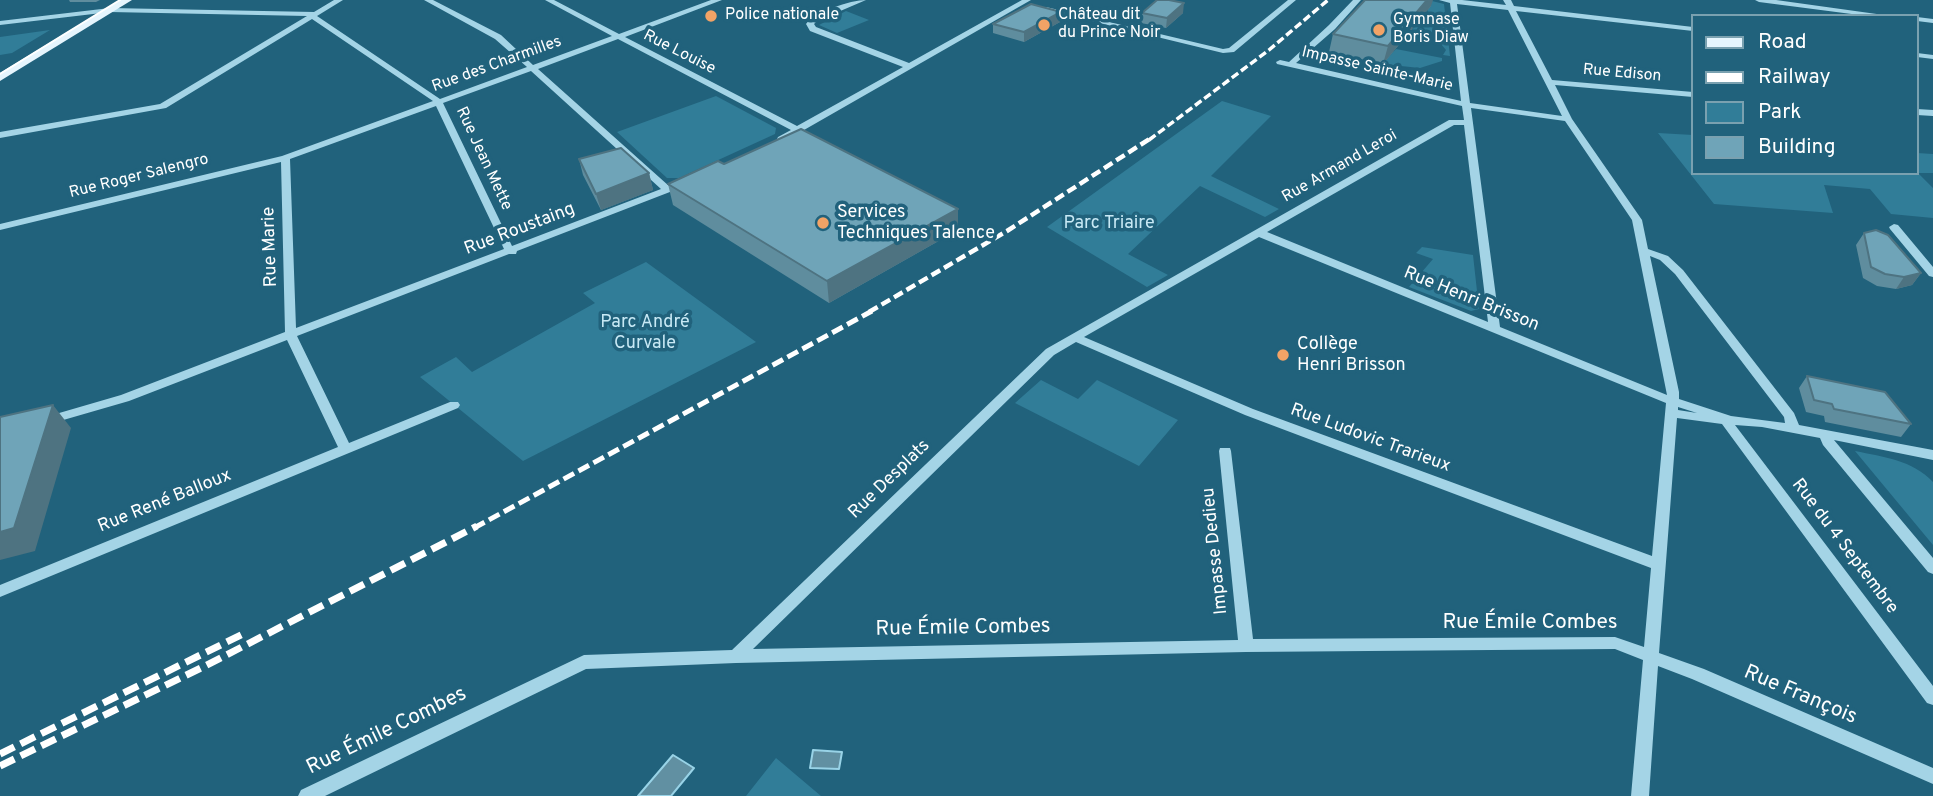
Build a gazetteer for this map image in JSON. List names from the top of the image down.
{
  "streets": {
    "street": [
      "Rue Louise",
      "Rue des Charmilles",
      "Impasse Sainte-Marie",
      "Rue Edison",
      "Rue Jean Mette",
      "Rue Armand Leroi",
      "Rue Roger Salengro",
      "Rue Roustaing",
      "Rue Marie",
      "Rue Henri Brisson",
      "Rue Ludovic Trarieux",
      "Rue Desplats",
      "Rue René Balloux",
      "Rue du 4 Septembre",
      "Impasse Dedieu",
      "Rue Émile Combes",
      "Rue François"
    ]
  },
  "crossings": [
    ["Rue Louise", "Rue des Charmilles"],
    ["Rue des Charmilles", "Rue Jean Mette"],
    ["Rue des Charmilles", "Rue Roger Salengro"],
    ["Rue des Charmilles", "Rue Marie"],
    ["Rue Jean Mette", "Rue Roustaing"],
    ["Rue Armand Leroi", "Rue Henri Brisson"],
    ["Rue Armand Leroi", "Rue Ludovic Trarieux"],
    ["Rue Armand Leroi", "Rue Desplats"],
    ["Rue Roger Salengro", "Rue Marie"],
    ["Rue Roustaing", "Rue Marie"],
    ["Rue Henri Brisson", "Rue du 4 Septembre"],
    ["Rue Ludovic Trarieux", "Rue Desplats"],
    ["Rue Desplats", "Rue Émile Combes"],
    ["Impasse Dedieu", "Rue Émile Combes"],
    ["Rue Émile Combes", "Rue François"]
  ],
  "parks": ["Parc Triaire", "Parc André Curvale"],
  "places": [
    "Police nationale",
    "Château dit du Prince Noir",
    "Gymnase Boris Diaw",
    "Services Techniques Talence",
    "Collège Henri Brisson"
  ],
  "legend": [
    "Road",
    "Railway",
    "Park",
    "Building"
  ]
}
